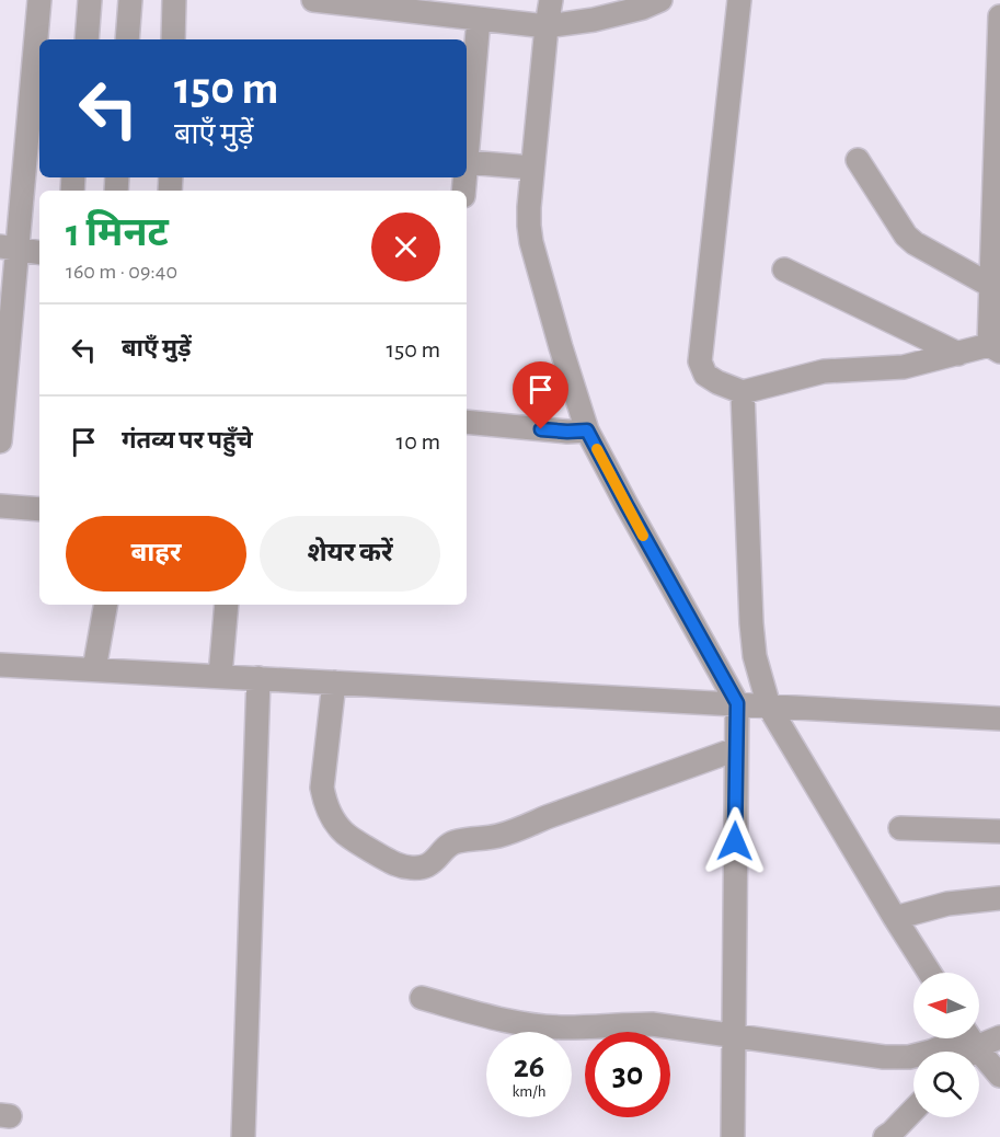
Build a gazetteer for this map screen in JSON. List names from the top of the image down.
{
  "north": "left",
  "page": {
    "turn": ["150 m", "बाएँ मुड़ें"],
    "heading": ["1 मिनट", "160 m · 09:40"],
    "list": [
      {
        "name": "बाएँ मुड़ें",
        "value": "150 m"
      },
      {
        "name": "गंतव्य पर पहुँचे",
        "value": "10 m"
      }
    ],
    "buttons": ["बाहर", "शेयर करें"],
    "speed": "26 km/h",
    "limit": "30"
  }
}
